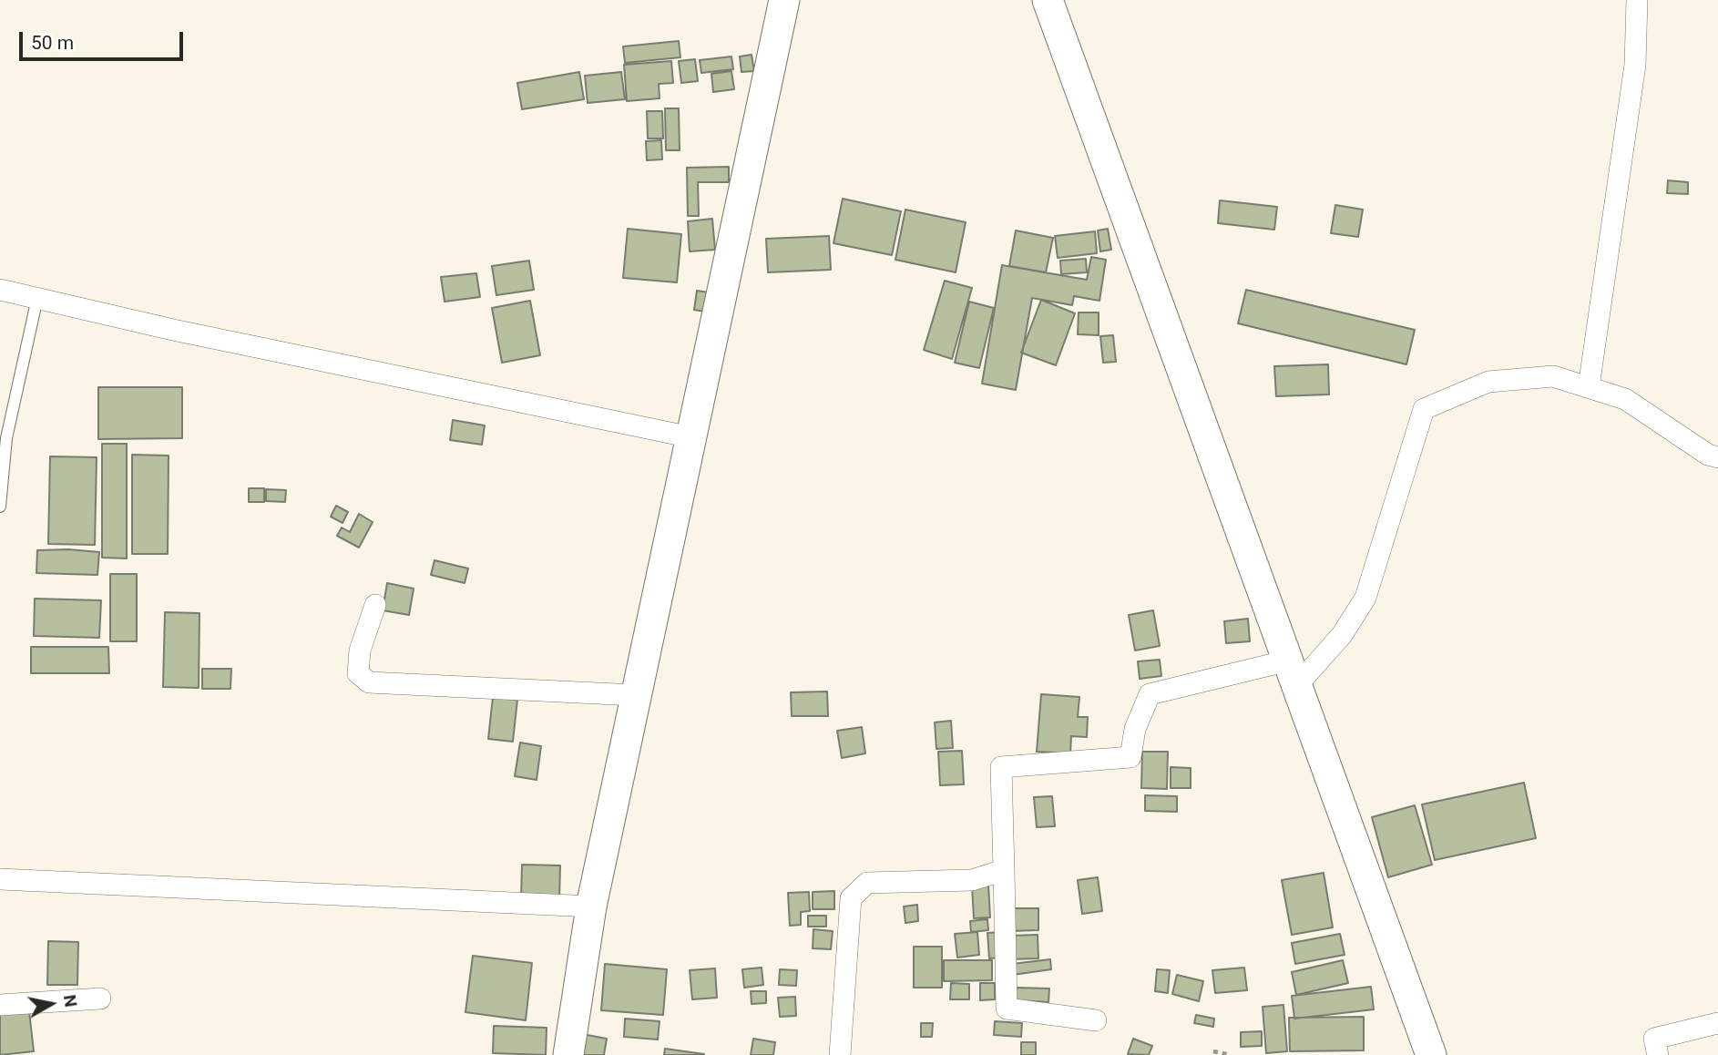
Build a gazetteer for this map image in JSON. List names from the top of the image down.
{
  "scale_bar": "50 m",
  "north": "right"
}
